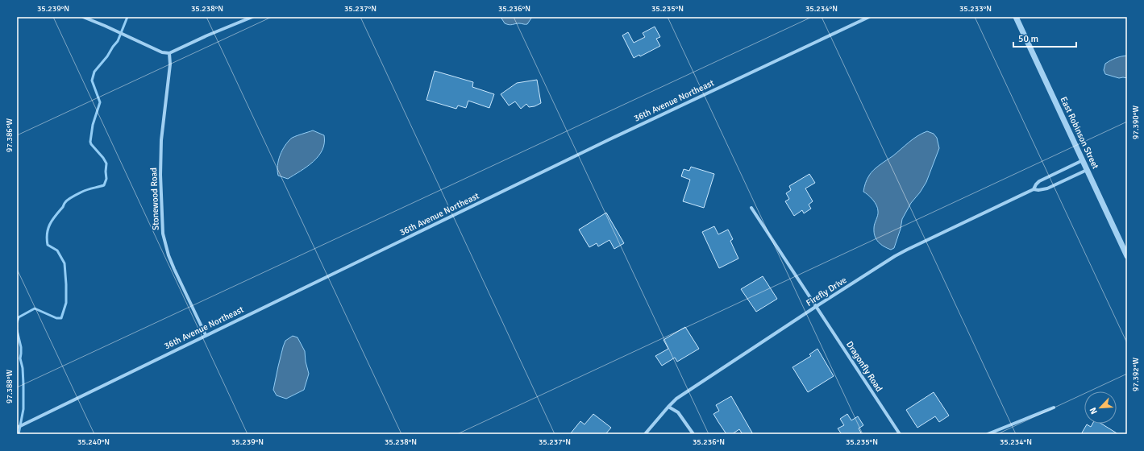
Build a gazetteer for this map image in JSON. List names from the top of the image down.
{
  "streets": {
    "street": [
      "36th Avenue Northeast",
      "East Robinson Street",
      "Stonewood Road",
      "Firefly Drive",
      "Dragonfly Road"
    ]
  },
  "crossings": [
    ["36th Avenue Northeast", "Stonewood Road"],
    ["East Robinson Street", "Firefly Drive"],
    ["Firefly Drive", "Dragonfly Road"]
  ],
  "scale_bar": "50 m",
  "north": "bottom left",
  "coordinates": [
    "35.239°N",
    "35.238°N",
    "35.237°N",
    "35.236°N",
    "35.235°N",
    "35.234°N",
    "35.233°N",
    "97.390°W",
    "97.386°W",
    "97.392°W",
    "97.388°W",
    "35.240°N"
  ]
}
